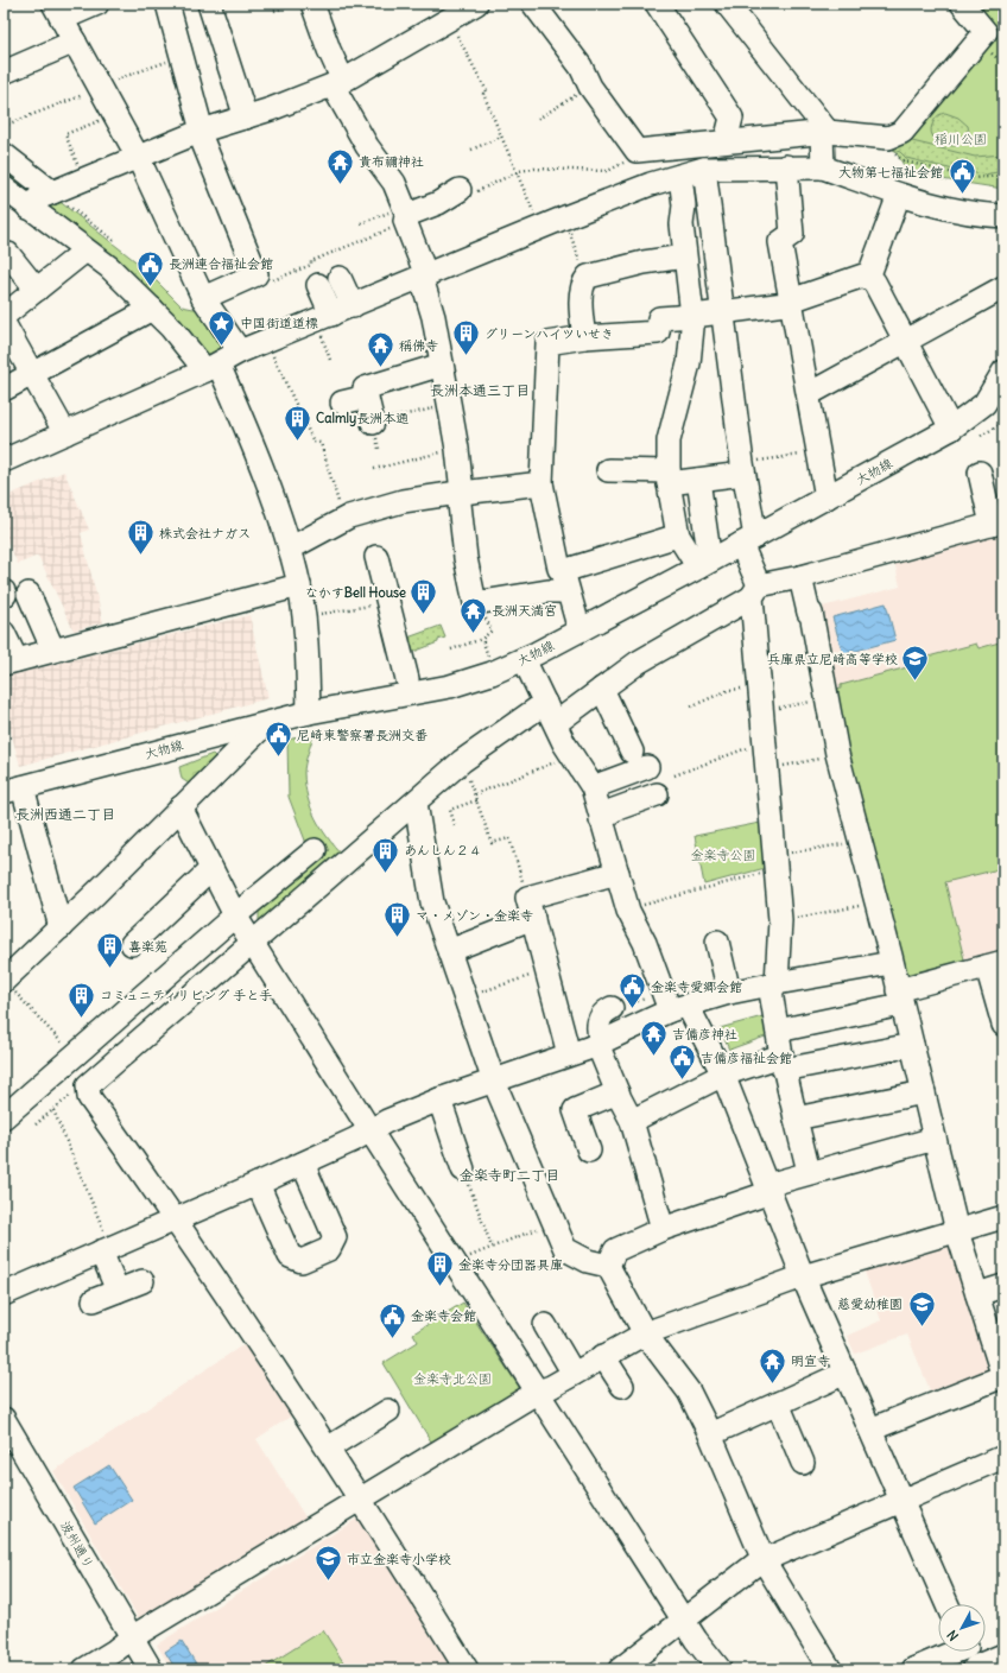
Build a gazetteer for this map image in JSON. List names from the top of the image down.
{
  "streets": {
    "street": ["大物線", "波州通り"]
  },
  "districts": ["長洲本通三丁目", "長洲西通二丁目", "金楽寺町二丁目"],
  "parks": ["稲川公園", "金楽寺公園", "金楽寺北公園"],
  "places": {
    "temple": [
      "貴布禰神社",
      "稱佛寺",
      "長洲天満宮",
      "吉備彦神社",
      "明宣寺"
    ],
    "public building": [
      "大物第七福祉会館",
      "長洲連合福祉会館",
      "尼崎東警察署長洲交番",
      "金楽寺愛郷会館",
      "吉備彦福祉会館",
      "金楽寺会館"
    ],
    "place": ["中国街道道標"],
    "building": [
      "グリーンハイツいせき",
      "Calmly長洲本通",
      "株式会社ナガス",
      "なかすBell House",
      "あんしん２４",
      "マ・メゾン・金楽寺",
      "喜楽苑",
      "コミュニティリビング 手と手",
      "金楽寺分団器具庫"
    ],
    "school or university": ["兵庫県立尼崎高等学校", "慈愛幼稚園", "市立金楽寺小学校"]
  },
  "north": "bottom left"
}
